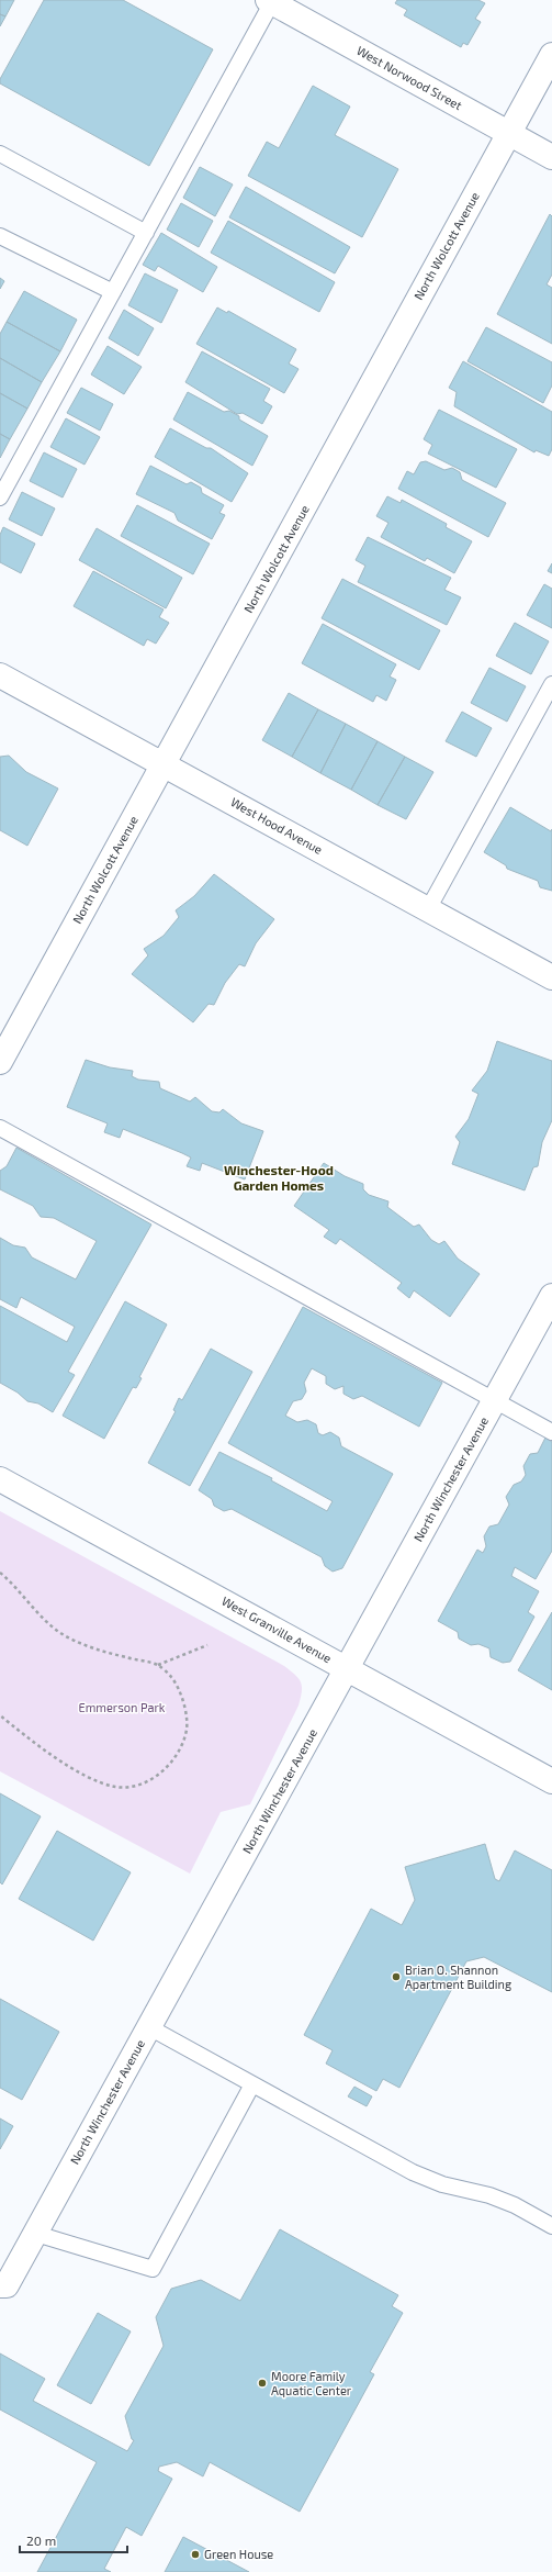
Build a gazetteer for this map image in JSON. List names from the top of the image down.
{
  "streets": {
    "street": [
      "West Norwood Street",
      "North Wolcott Avenue",
      "West Hood Avenue",
      "North Winchester Avenue",
      "West Granville Avenue"
    ]
  },
  "crossings": [
    ["West Norwood Street", "North Wolcott Avenue"],
    ["North Wolcott Avenue", "West Hood Avenue"],
    ["North Winchester Avenue", "West Granville Avenue"]
  ],
  "districts": ["Winchester-Hood Garden Homes"],
  "parks": ["Emmerson Park"],
  "places": ["Brian O. Shannon Apartment Building", "Moore Family Aquatic Center", "Green House"],
  "scale_bar": "20 m"
}
